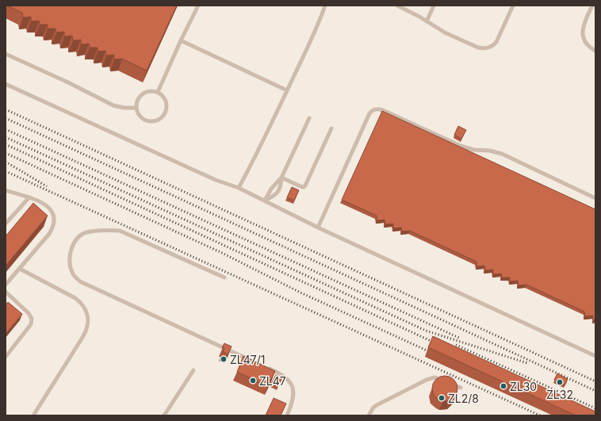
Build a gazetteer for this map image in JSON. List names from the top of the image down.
{
  "places": [
    "ZL47/1",
    "ZL47",
    "ZL32",
    "ZL30",
    "ZL2/8"
  ]
}
